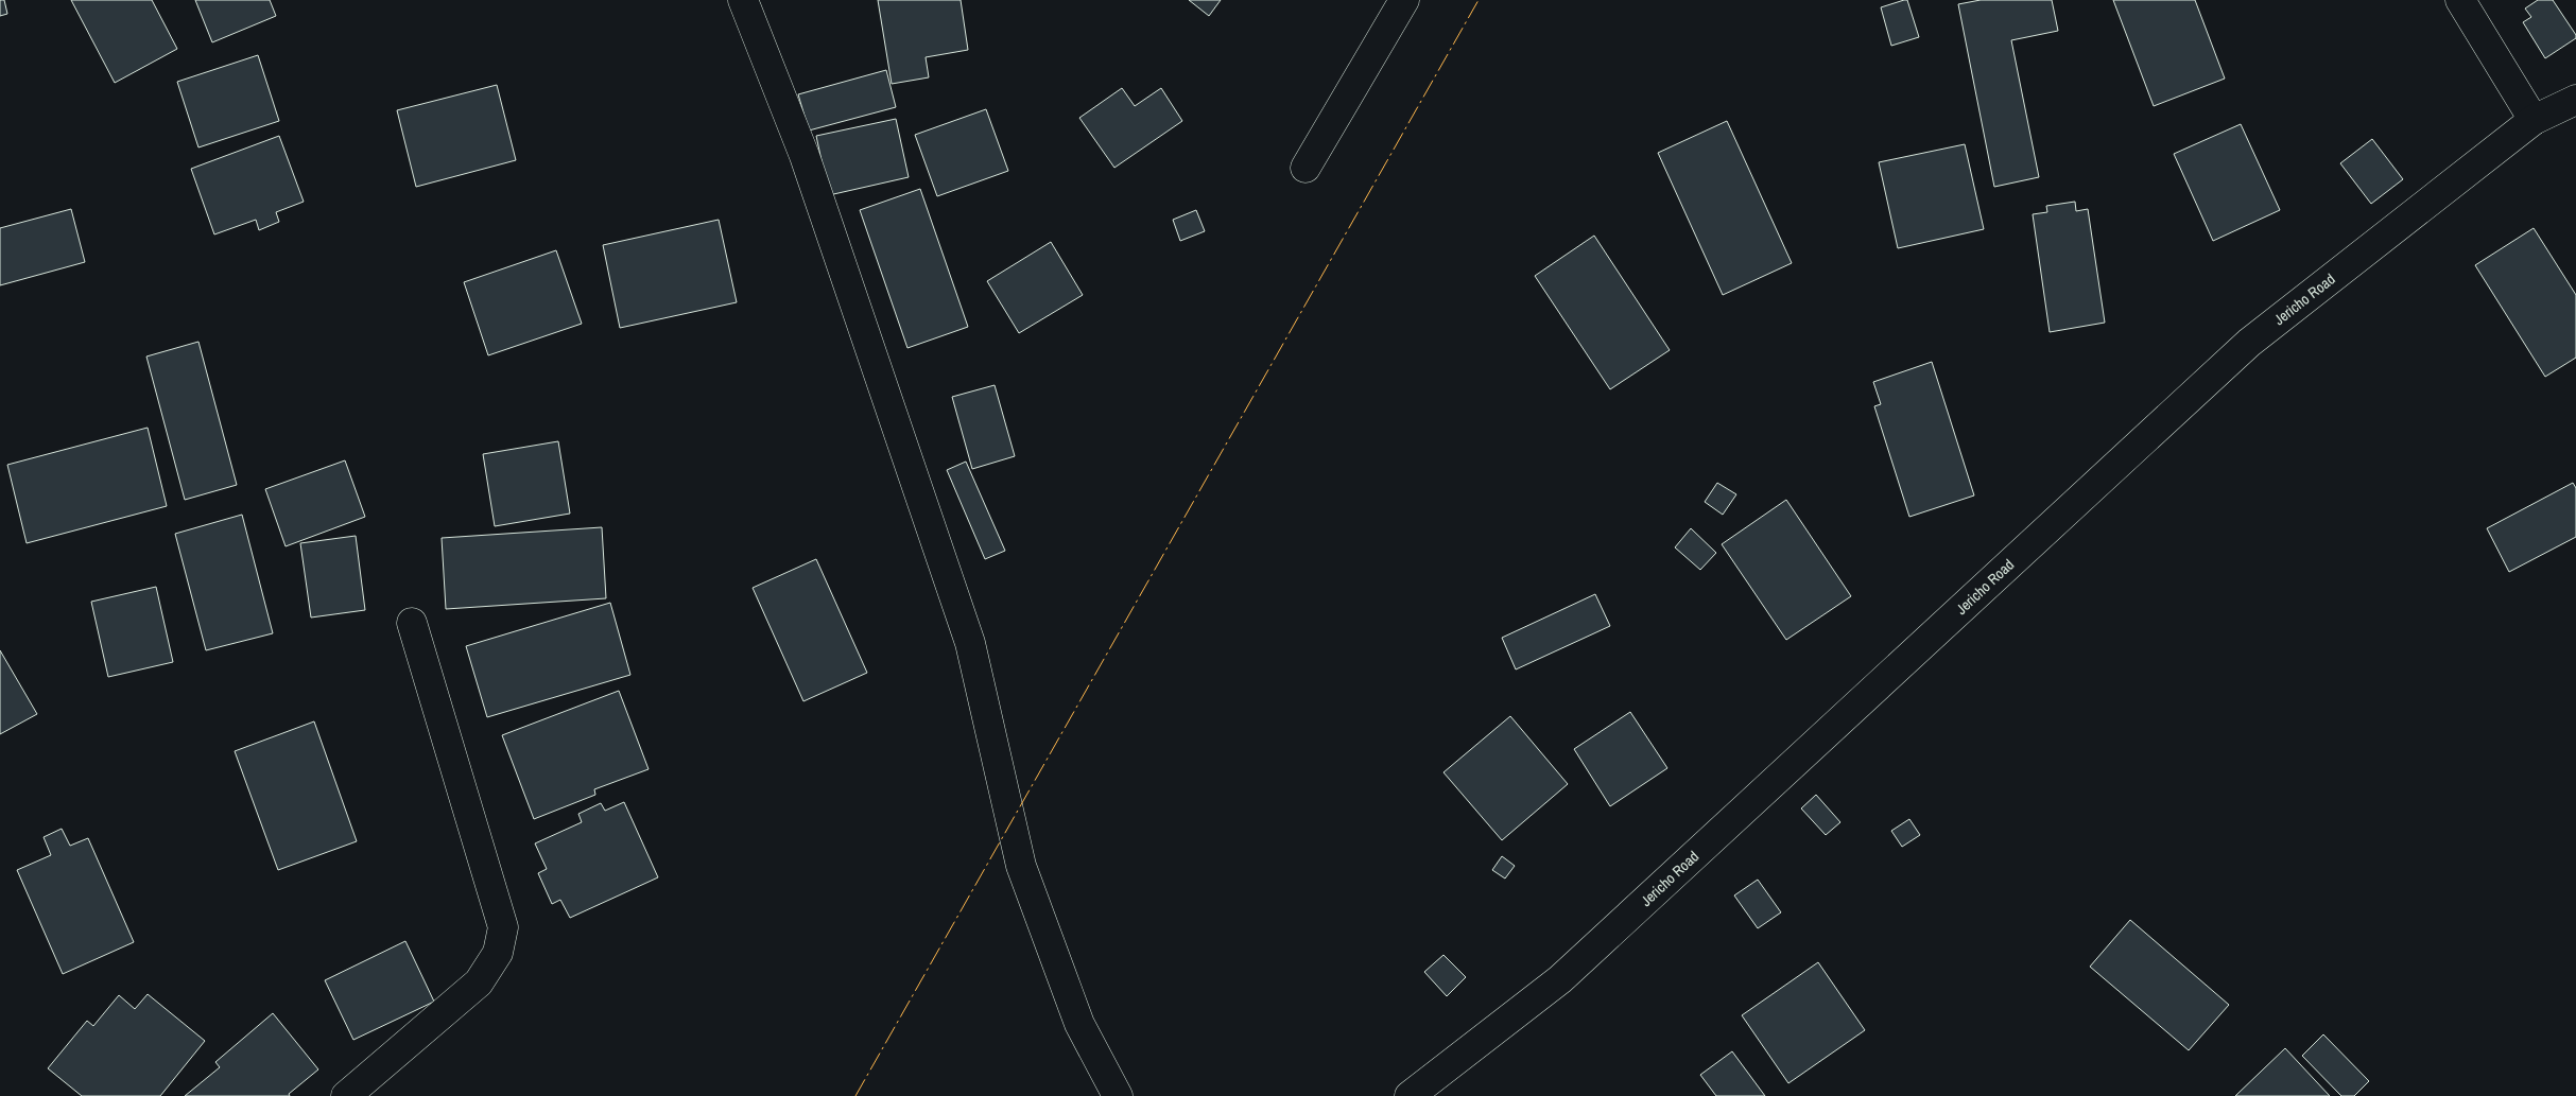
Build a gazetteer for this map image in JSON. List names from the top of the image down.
{
  "streets": {
    "street": ["Jericho Road"]
  }
}
